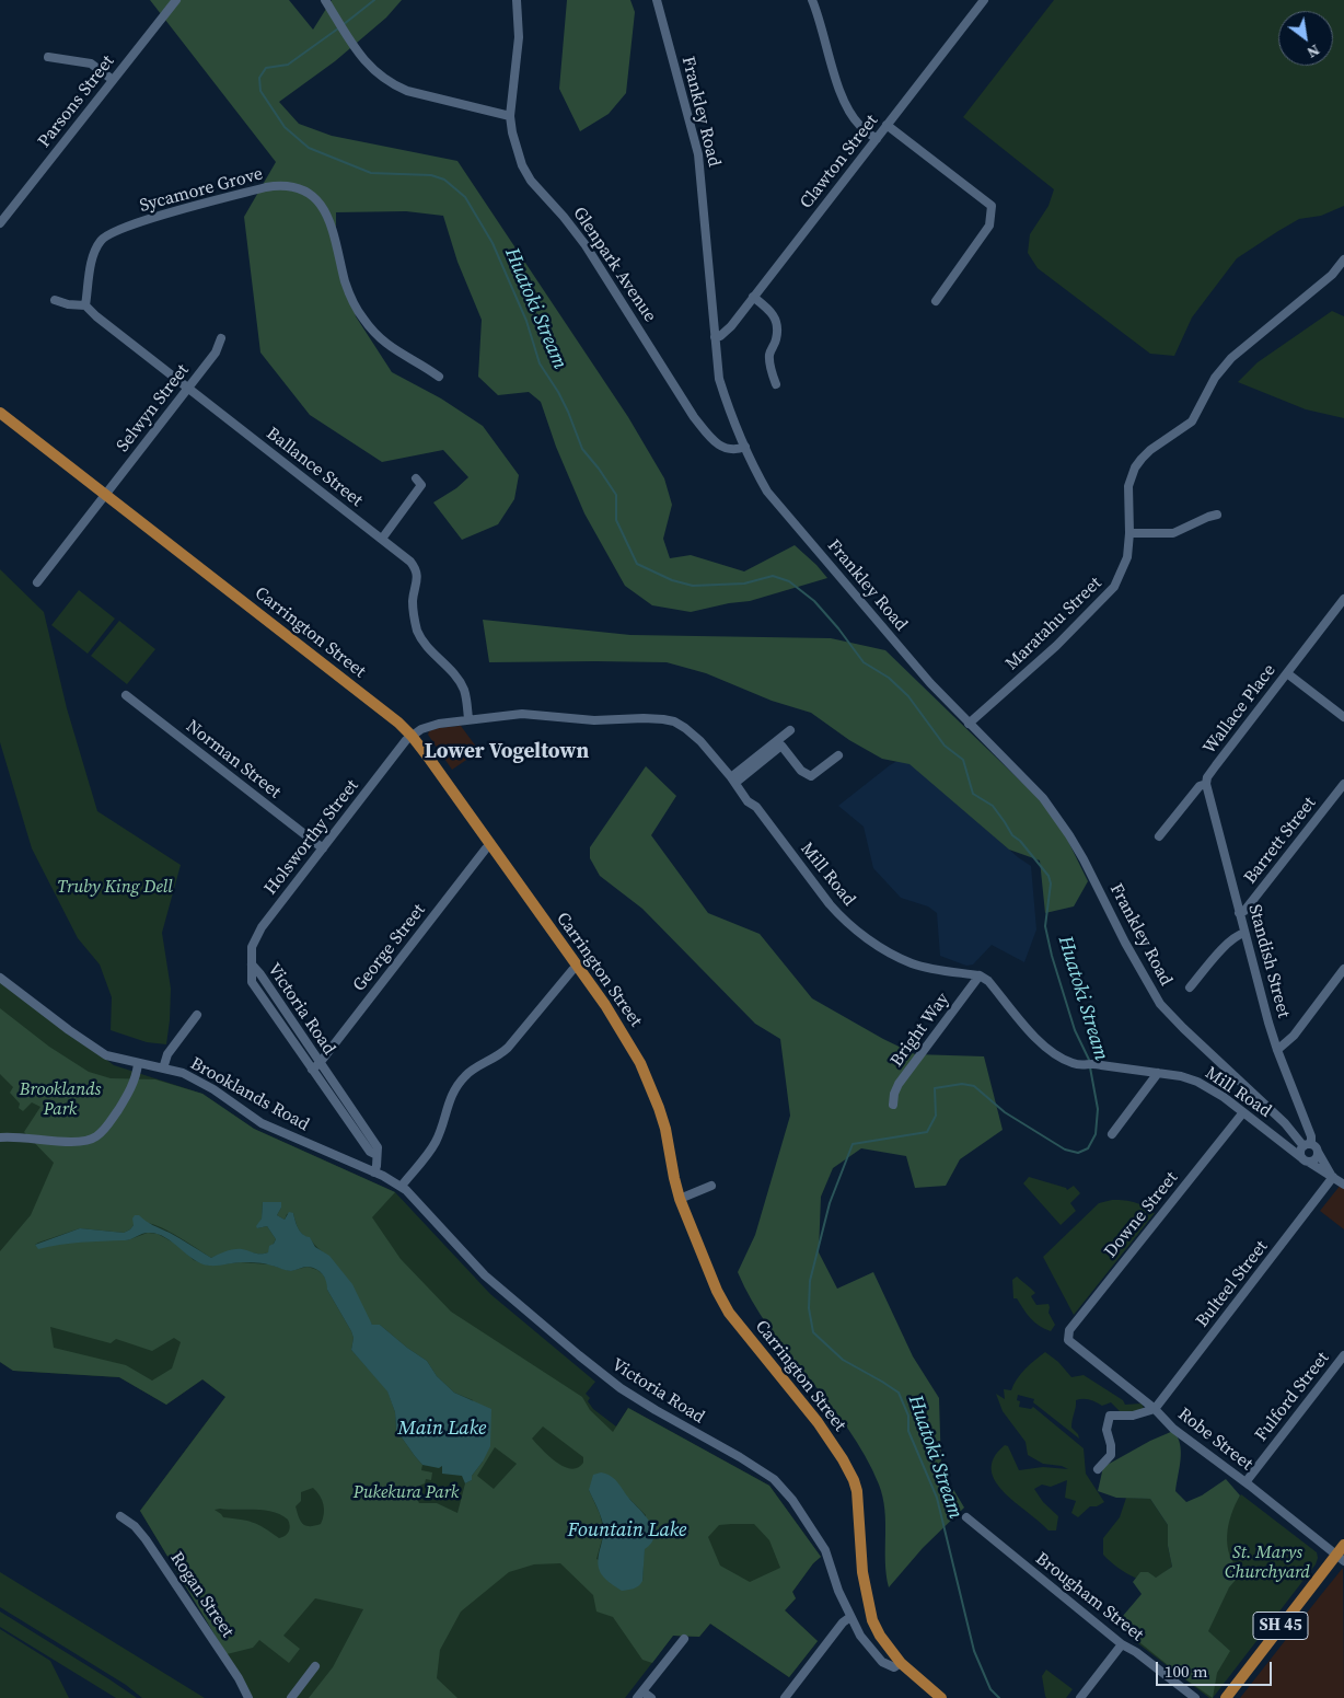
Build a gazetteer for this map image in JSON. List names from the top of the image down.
{
  "streets": {
    "main road": ["Carrington Street", "SH 45"],
    "street": [
      "Parsons Street",
      "Frankley Road",
      "Clawton Street",
      "Sycamore Grove",
      "Glenpark Avenue",
      "Selwyn Street",
      "Ballance Street",
      "Maratahu Street",
      "Wallace Place",
      "Norman Street",
      "Holsworthy Street",
      "Barrett Street",
      "Mill Road",
      "George Street",
      "Standish Street",
      "Victoria Road",
      "Bright Way",
      "Brooklands Road",
      "Downe Street",
      "Bulteel Street",
      "Fulford Street",
      "Robe Street",
      "Rogan Street",
      "Brougham Street"
    ]
  },
  "crossings": [
    ["Frankley Road", "Clawton Street"],
    ["Frankley Road", "Glenpark Avenue"],
    ["Frankley Road", "Maratahu Street"],
    ["Frankley Road", "Mill Road"],
    ["Frankley Road", "Standish Street"],
    ["Sycamore Grove", "Ballance Street"],
    ["Selwyn Street", "Ballance Street"],
    ["Selwyn Street", "Carrington Street"],
    ["Ballance Street", "Mill Road"],
    ["Carrington Street", "Holsworthy Street"],
    ["Carrington Street", "Mill Road"],
    ["Carrington Street", "George Street"],
    ["Carrington Street", "Victoria Road"],
    ["Wallace Place", "Standish Street"],
    ["Norman Street", "Holsworthy Street"],
    ["Holsworthy Street", "Mill Road"],
    ["Holsworthy Street", "Victoria Road"],
    ["Barrett Street", "Standish Street"],
    ["Mill Road", "Standish Street"],
    ["Mill Road", "Bright Way"],
    ["Mill Road", "Downe Street"],
    ["Mill Road", "Bulteel Street"],
    ["George Street", "Victoria Road"],
    ["Victoria Road", "Brooklands Road"],
    ["Downe Street", "Robe Street"],
    ["Bulteel Street", "Robe Street"],
    ["Fulford Street", "Robe Street"],
    ["Robe Street", "SH 45"]
  ],
  "districts": ["Lower Vogeltown"],
  "water": ["Huatoki Stream", "Main Lake", "Fountain Lake"],
  "parks": [
    "Truby King Dell",
    "Brooklands Park",
    "Pukekura Park",
    "St. Marys Churchyard"
  ],
  "scale_bar": "100 m",
  "north": "bottom right"
}
